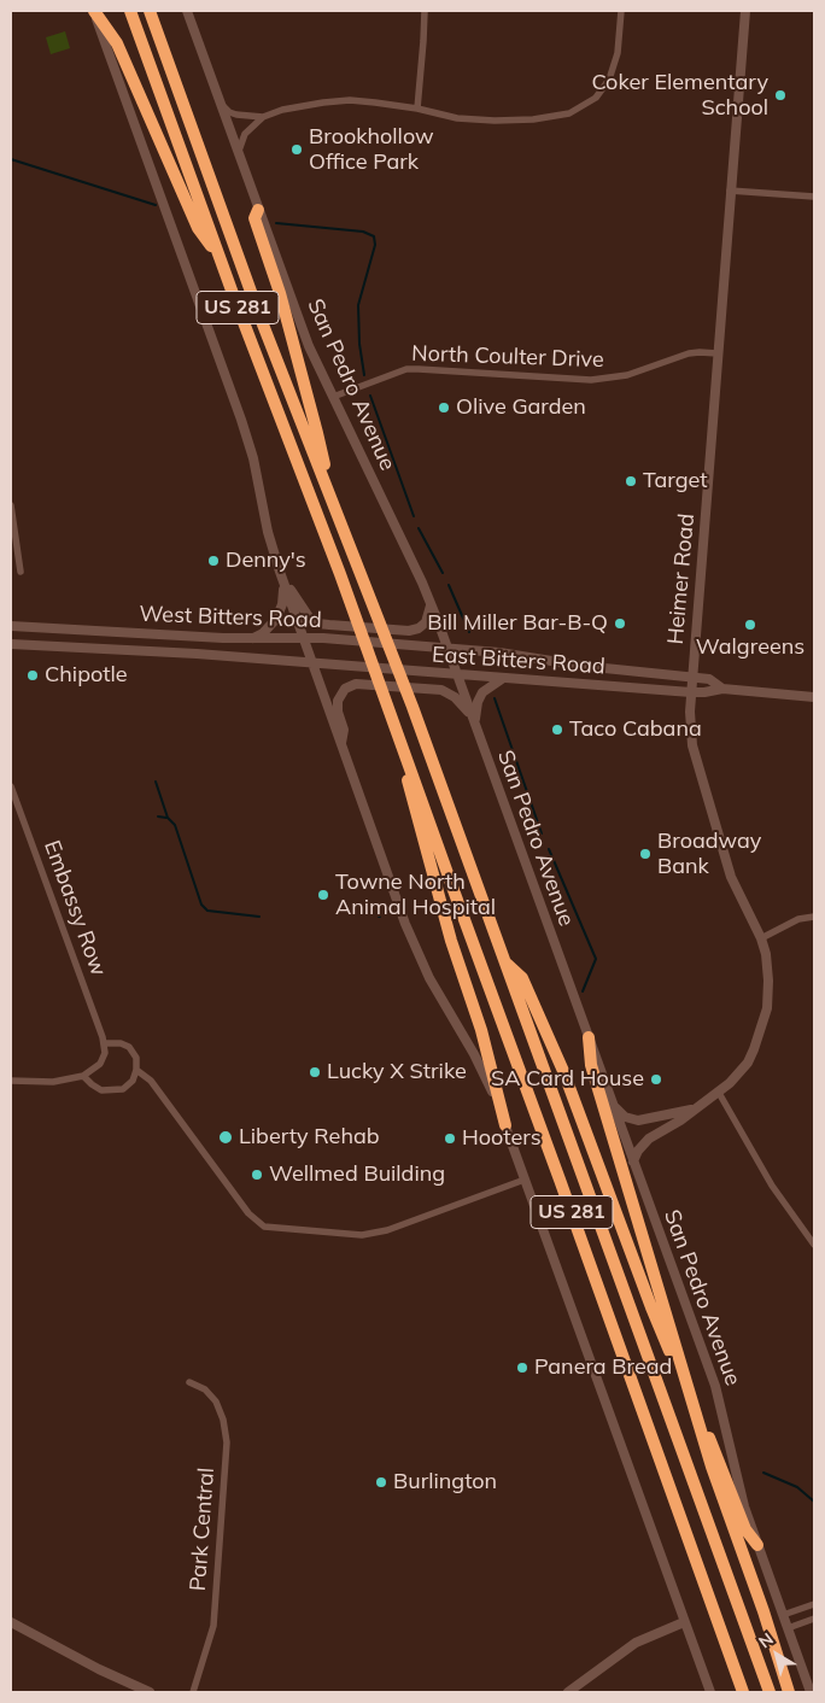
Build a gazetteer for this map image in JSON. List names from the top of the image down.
{
  "streets": {
    "highway": ["US 281"],
    "main road": [
      "San Pedro Avenue",
      "Heimer Road",
      "West Bitters Road",
      "East Bitters Road"
    ],
    "street": ["North Coulter Drive", "Embassy Row", "Park Central"]
  },
  "crossings": [
    ["North Coulter Drive", "San Pedro Avenue"],
    ["North Coulter Drive", "Heimer Road"],
    ["San Pedro Avenue", "Heimer Road"],
    ["San Pedro Avenue", "West Bitters Road"],
    ["San Pedro Avenue", "East Bitters Road"],
    ["Heimer Road", "East Bitters Road"],
    ["West Bitters Road", "East Bitters Road"]
  ],
  "places": [
    "Coker Elementary School",
    "Brookhollow Office Park",
    "Olive Garden",
    "Target",
    "Denny's",
    "Bill Miller Bar-B-Q",
    "Walgreens",
    "Chipotle",
    "Taco Cabana",
    "Broadway Bank",
    "Towne North Animal Hospital",
    "Lucky X Strike",
    "SA Card House",
    "Liberty Rehab",
    "Hooters",
    "Wellmed Building",
    "Panera Bread",
    "Burlington"
  ],
  "north": "top left"
}
